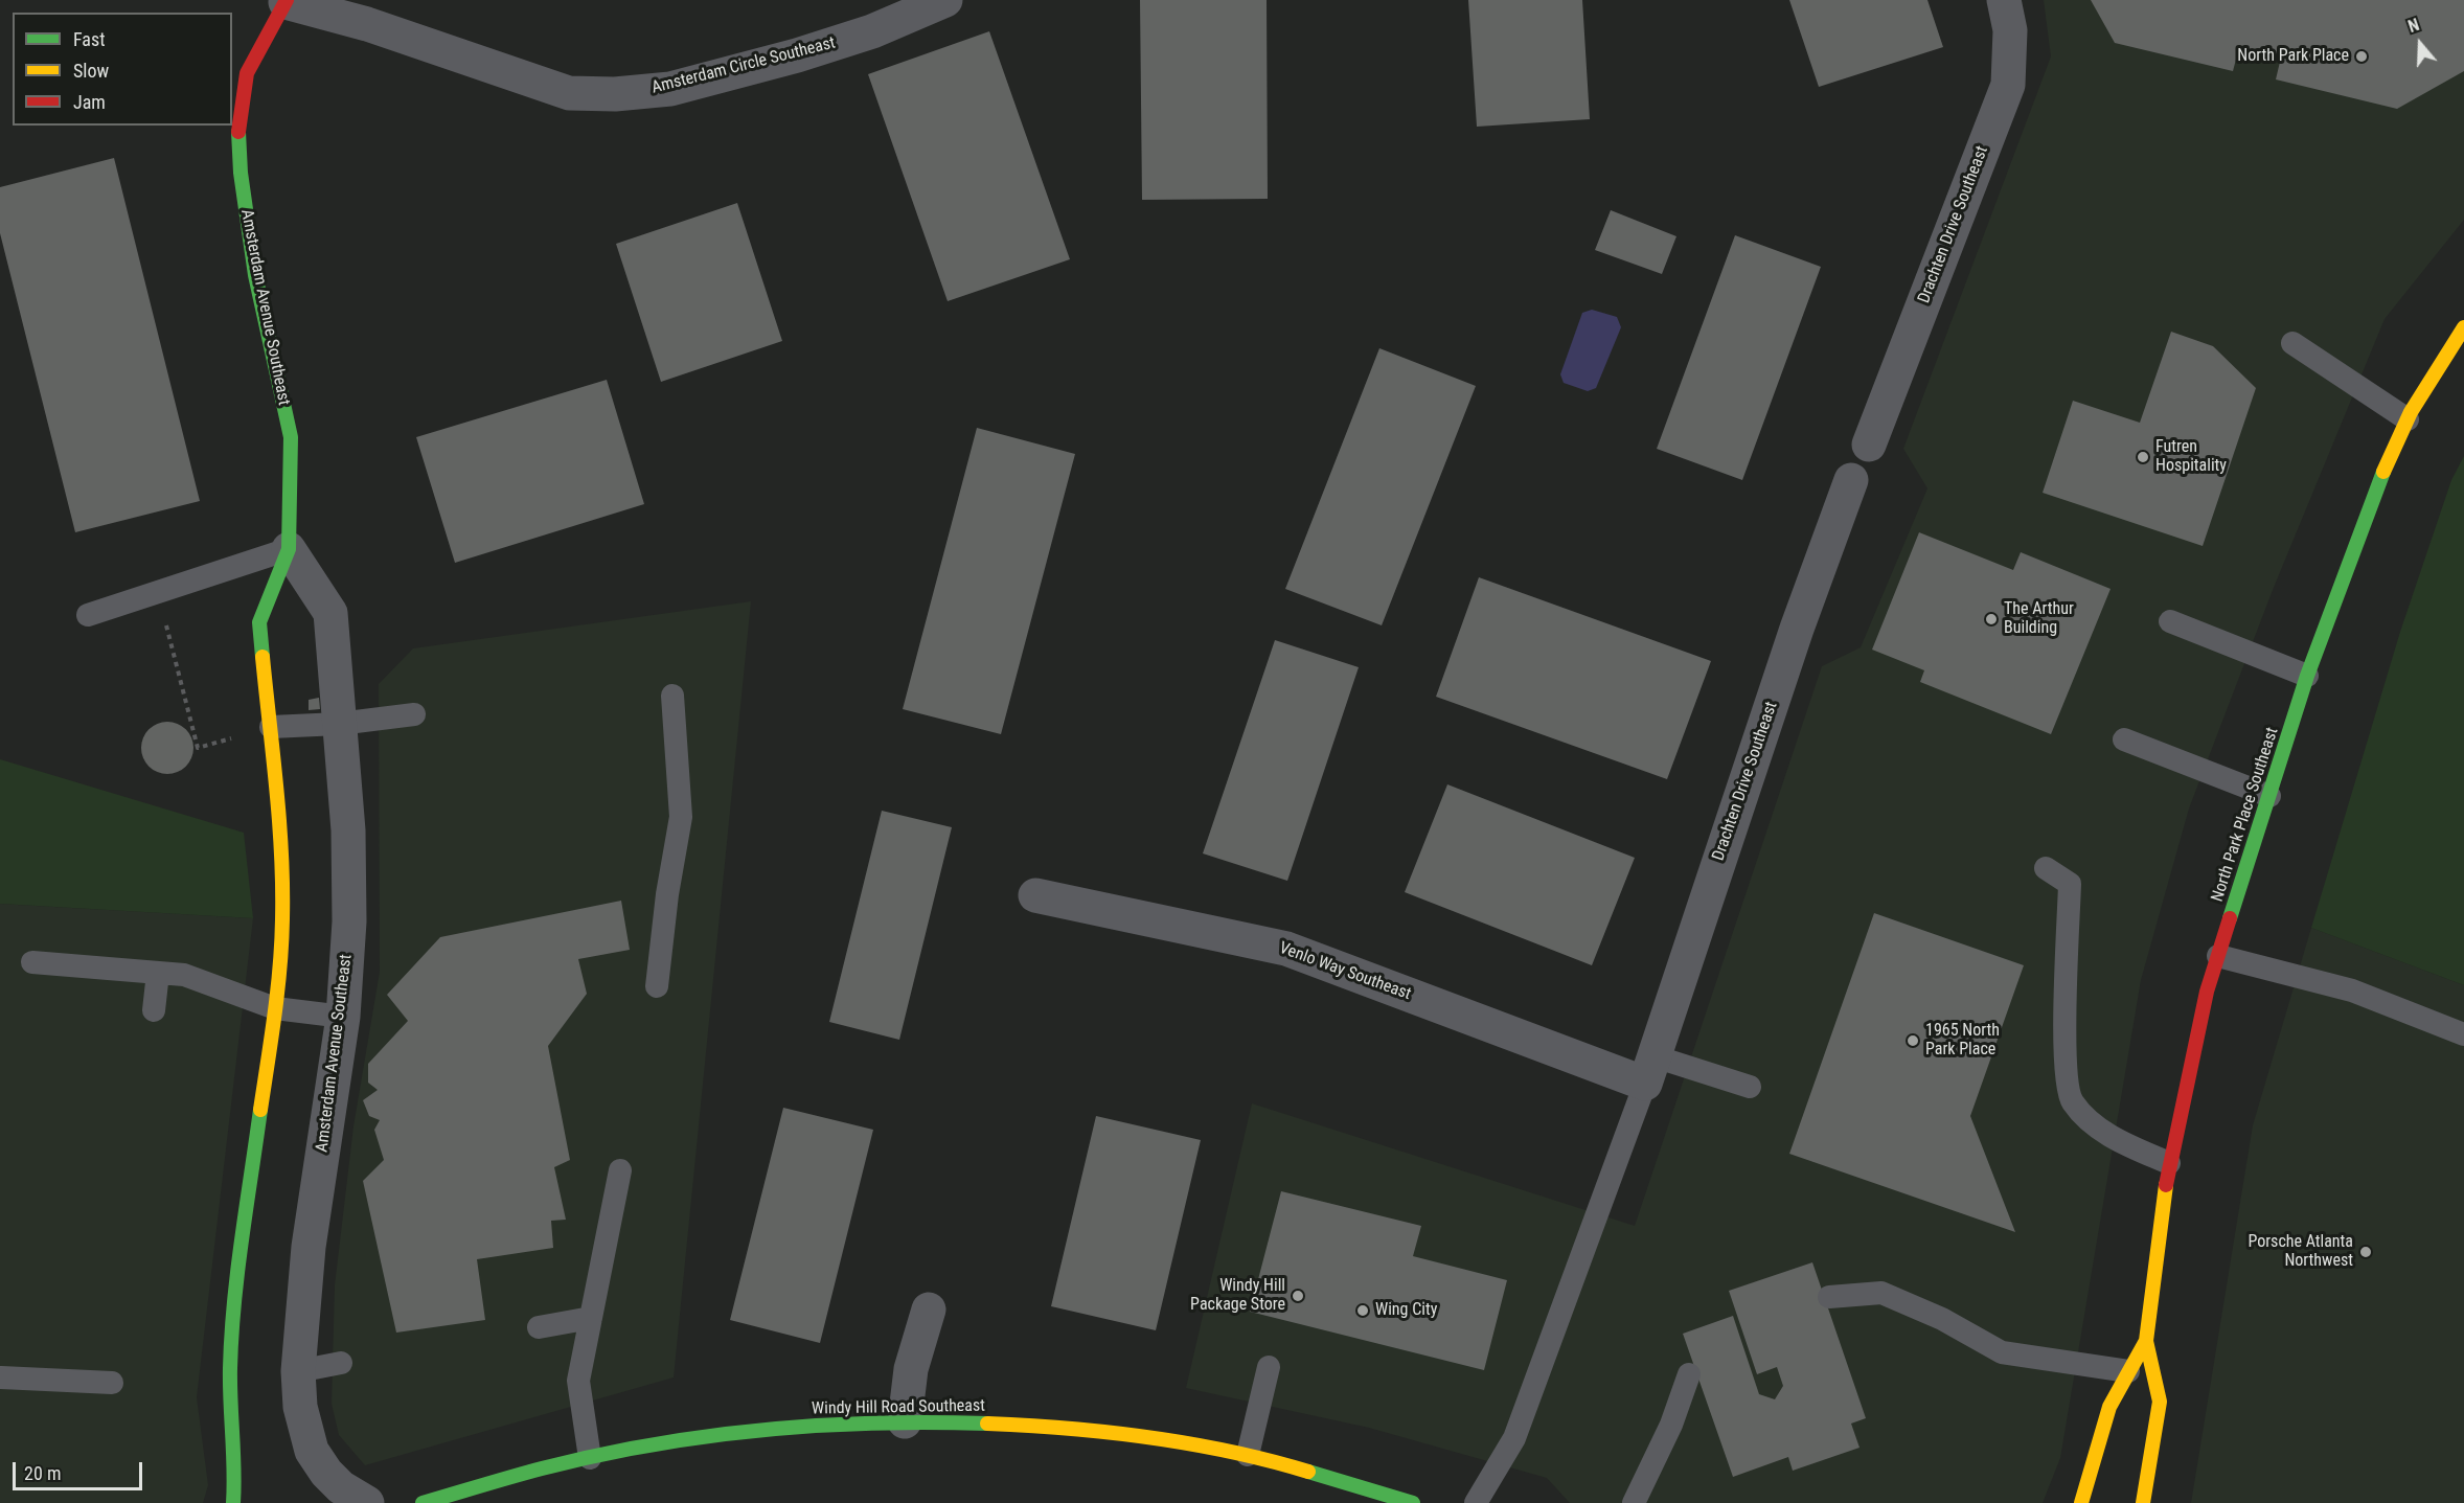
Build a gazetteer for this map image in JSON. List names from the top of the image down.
{
  "streets": {
    "street": [
      "Amsterdam Circle Southeast",
      "Drachten Drive Southeast",
      "Amsterdam Avenue Southeast",
      "North Park Place Southeast",
      "Venlo Way Southeast",
      "Windy Hill Road Southeast"
    ]
  },
  "crossings": [
    ["Amsterdam Circle Southeast", "Amsterdam Avenue Southeast"],
    ["Drachten Drive Southeast", "Venlo Way Southeast"]
  ],
  "places": [
    "North Park Place",
    "Futren Hospitality",
    "The Arthur Building",
    "1965 North Park Place",
    "Porsche Atlanta Northwest",
    "Windy Hill Package Store",
    "Wing City"
  ],
  "legend": ["Fast", "Slow", "Jam"],
  "scale_bar": "20 m",
  "north": "top"
}
